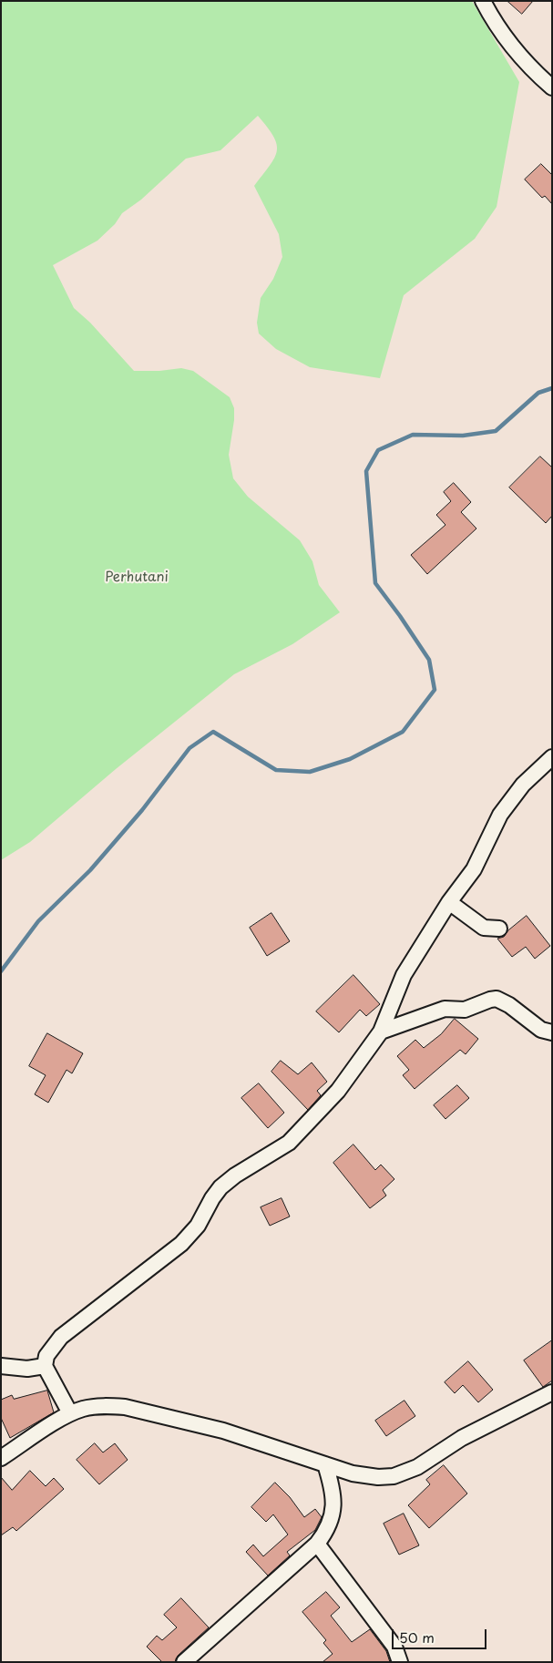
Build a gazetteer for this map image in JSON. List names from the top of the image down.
{
  "parks": ["Perhutani"],
  "scale_bar": "50 m"
}
